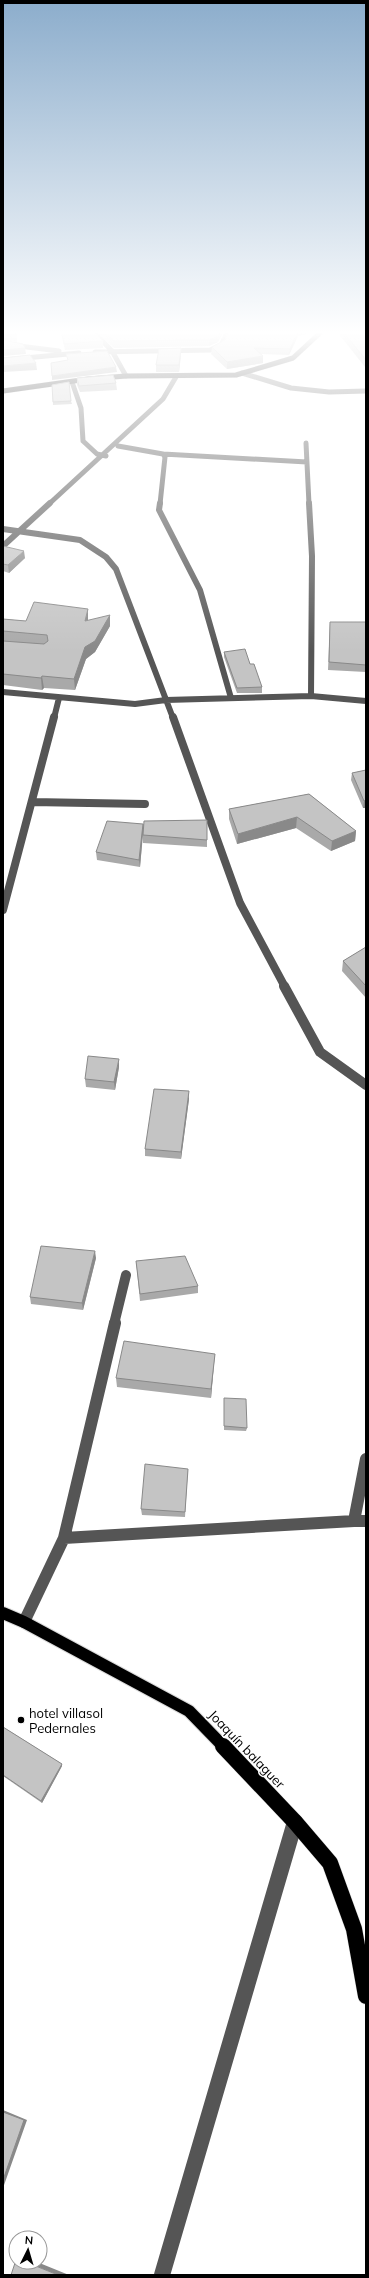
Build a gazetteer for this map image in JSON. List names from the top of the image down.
{
  "streets": {
    "main road": ["Joaquín balaguer"]
  },
  "places": ["hotel villasol Pedernales"],
  "north": "top"
}
